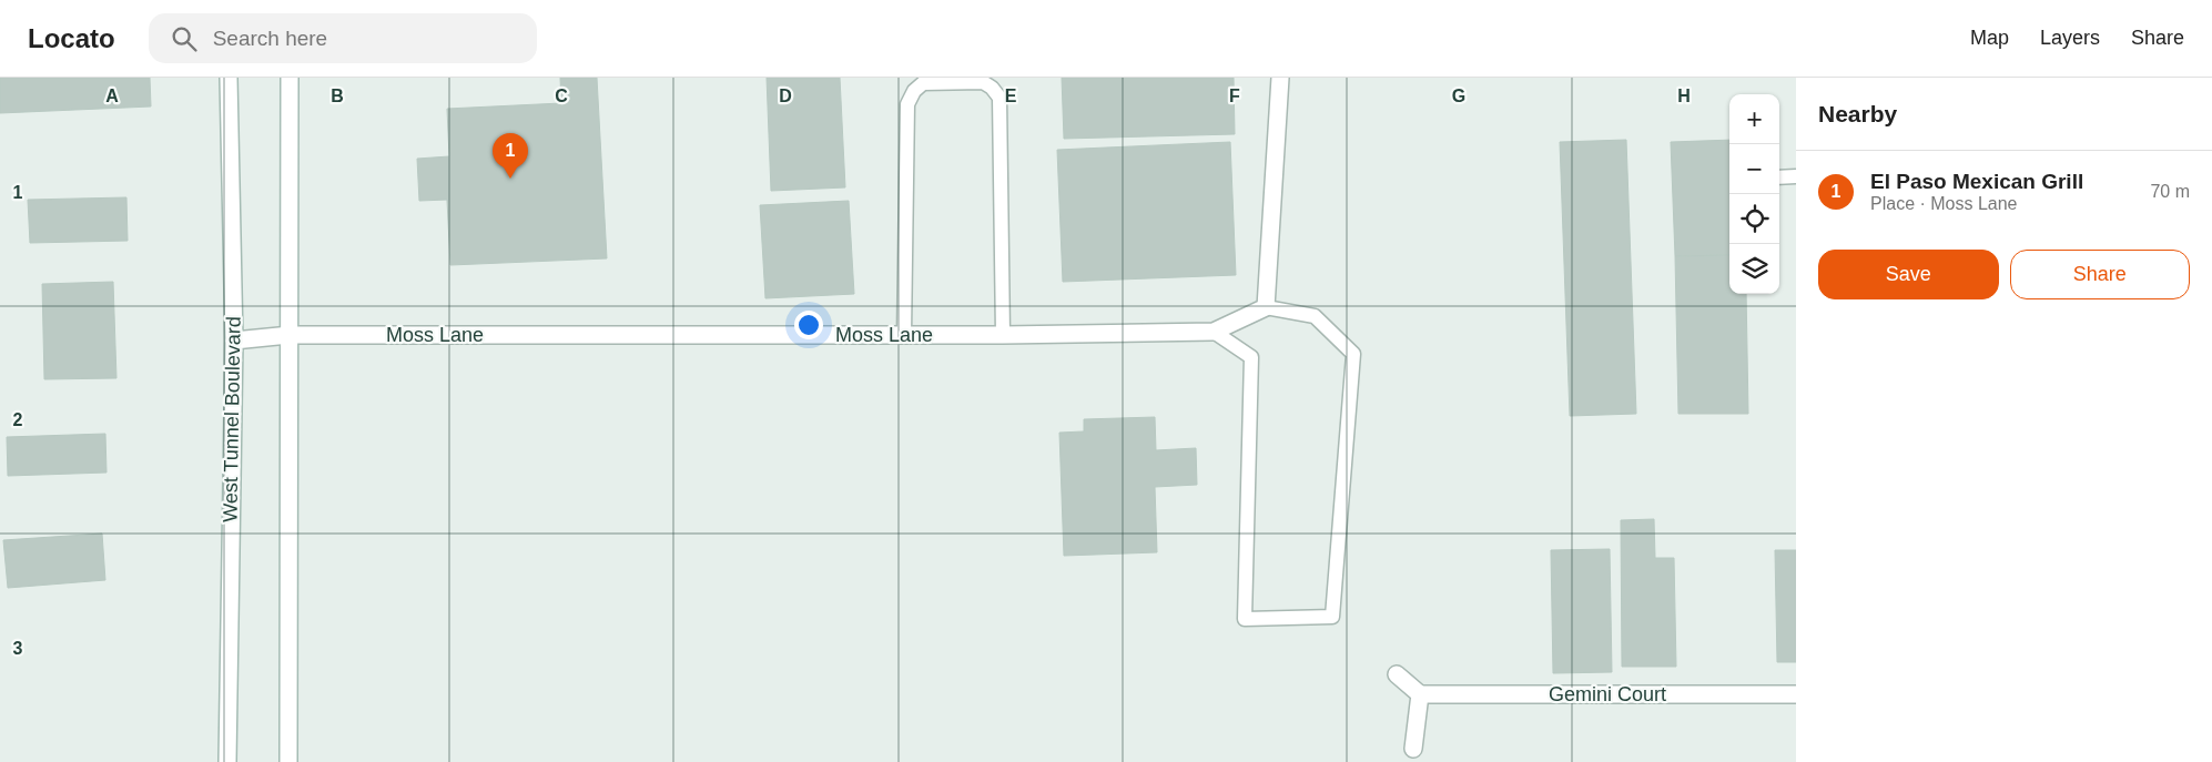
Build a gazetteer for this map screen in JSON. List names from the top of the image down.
{
  "streets": {
    "street": ["Moss Lane", "West Tunnel Boulevard", "Gemini Court"]
  },
  "crossings": [
    ["Moss Lane", "West Tunnel Boulevard"]
  ],
  "page": {
    "header": "Locato",
    "search": "Search here",
    "nav": ["Map", "Layers", "Share"],
    "heading": "Nearby",
    "map_buttons": ["+", "−"],
    "pins": "1",
    "list": [
      {
        "mark": "1",
        "name": "El Paso Mexican Grill",
        "note": "Place · Moss Lane",
        "value": "70 m"
      }
    ],
    "buttons": ["Save", "Share"]
  },
  "grid": {
    "columns": [
      "A",
      "B",
      "C",
      "D",
      "E",
      "F",
      "G",
      "H"
    ],
    "rows": ["1", "2", "3"]
  }
}
